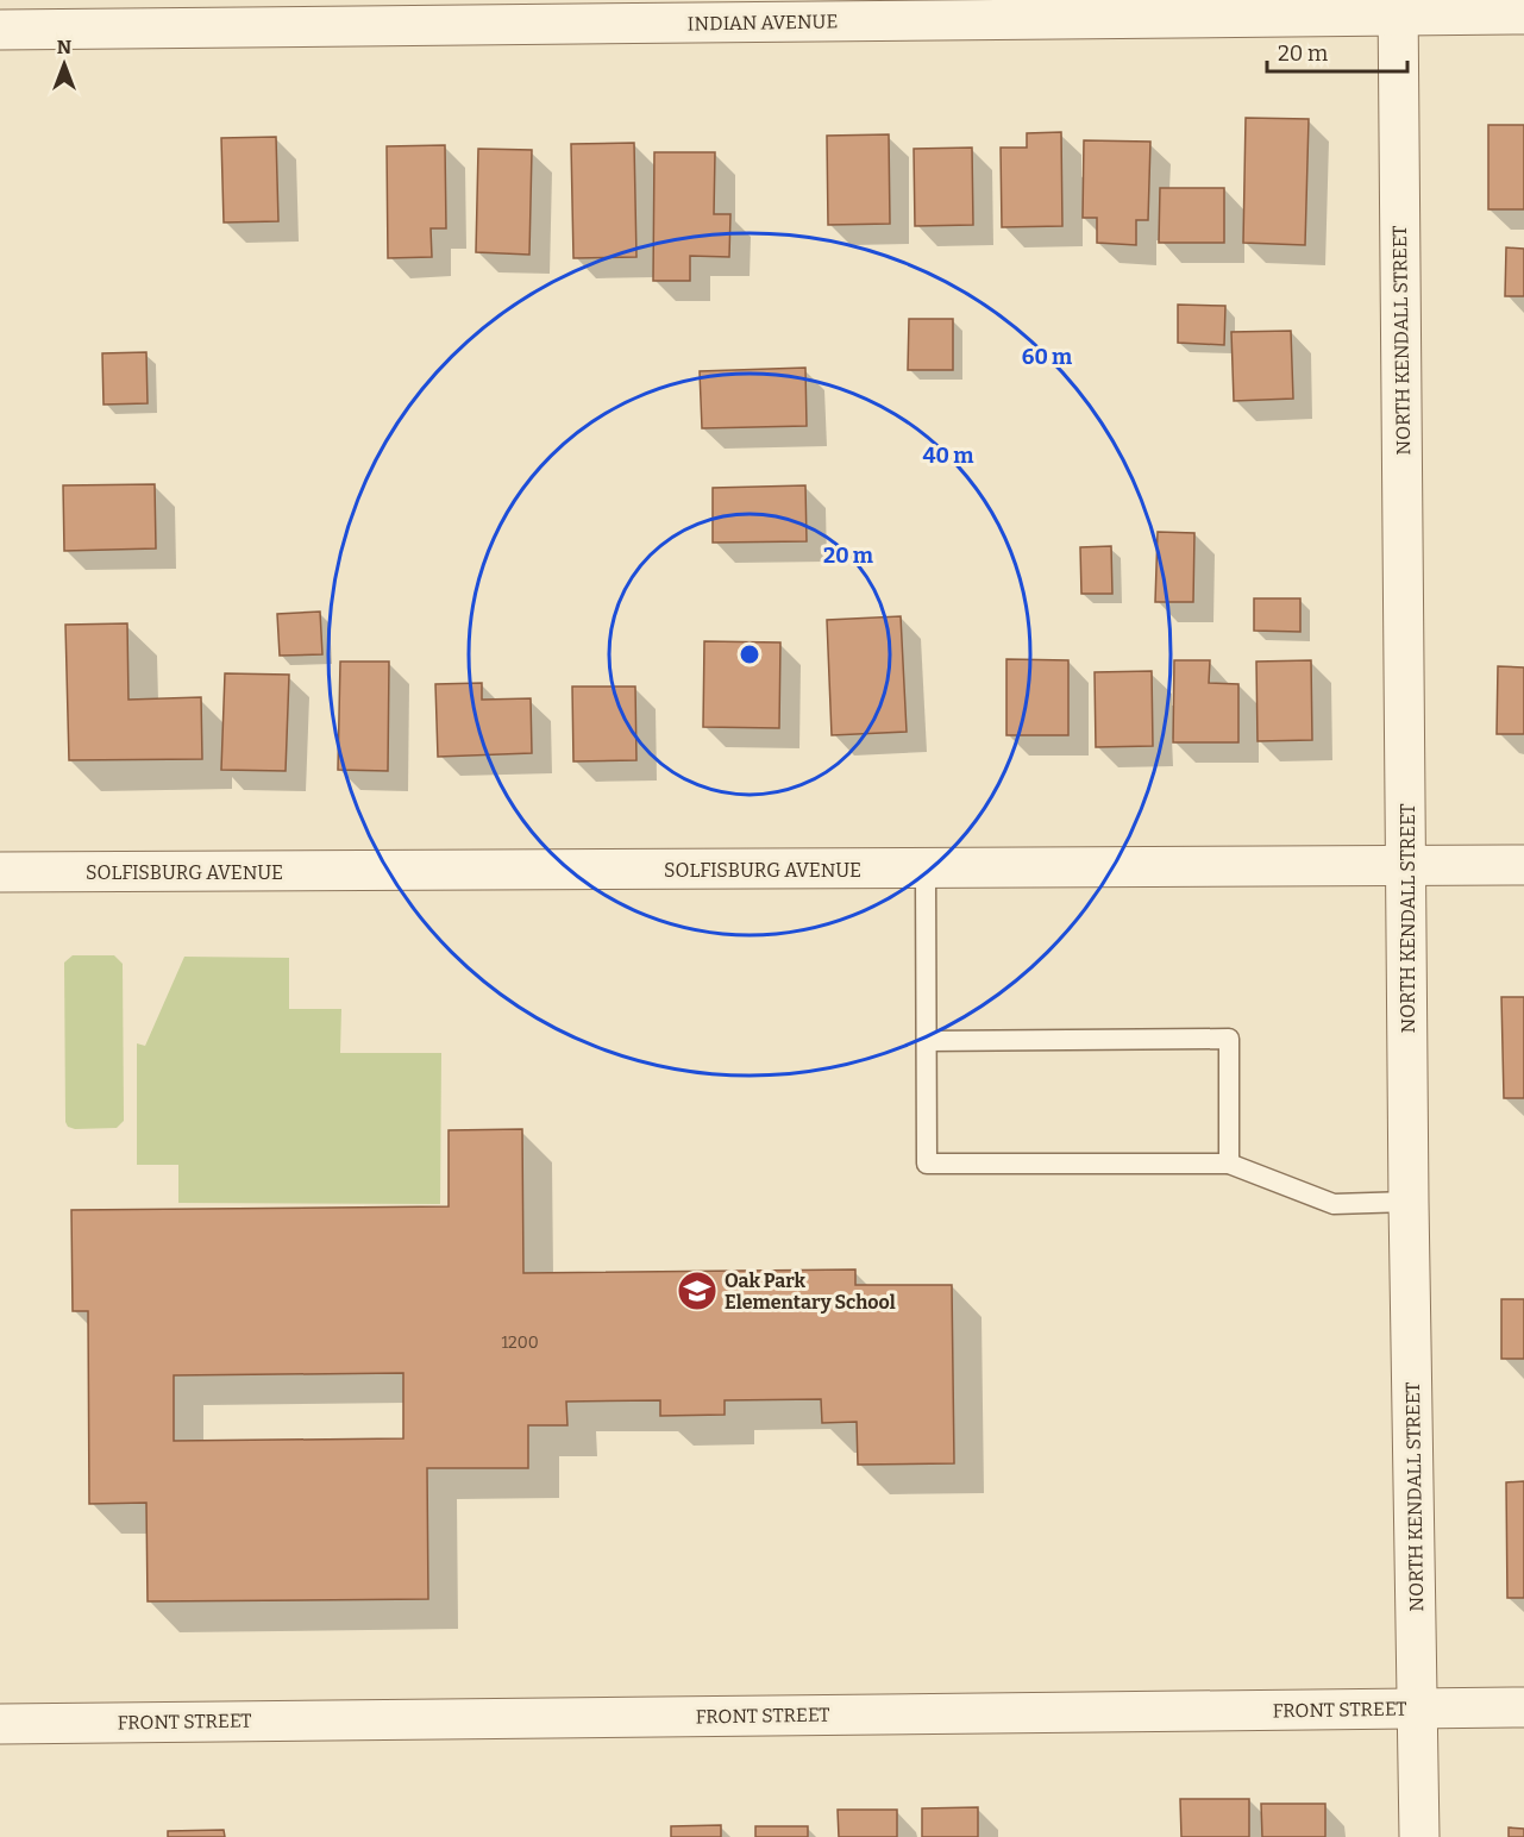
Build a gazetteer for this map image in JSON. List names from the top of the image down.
{
  "streets": {
    "street": [
      "INDIAN AVENUE",
      "NORTH KENDALL STREET",
      "SOLFISBURG AVENUE",
      "FRONT STREET"
    ]
  },
  "crossings": [
    ["INDIAN AVENUE", "NORTH KENDALL STREET"],
    ["NORTH KENDALL STREET", "SOLFISBURG AVENUE"],
    ["NORTH KENDALL STREET", "FRONT STREET"]
  ],
  "places": {
    "school or university": ["Oak Park Elementary School"]
  },
  "house_numbers": ["1200"],
  "scale_bar": "20 m",
  "north": "top",
  "rings": ["60 m", "40 m", "20 m"]
}
